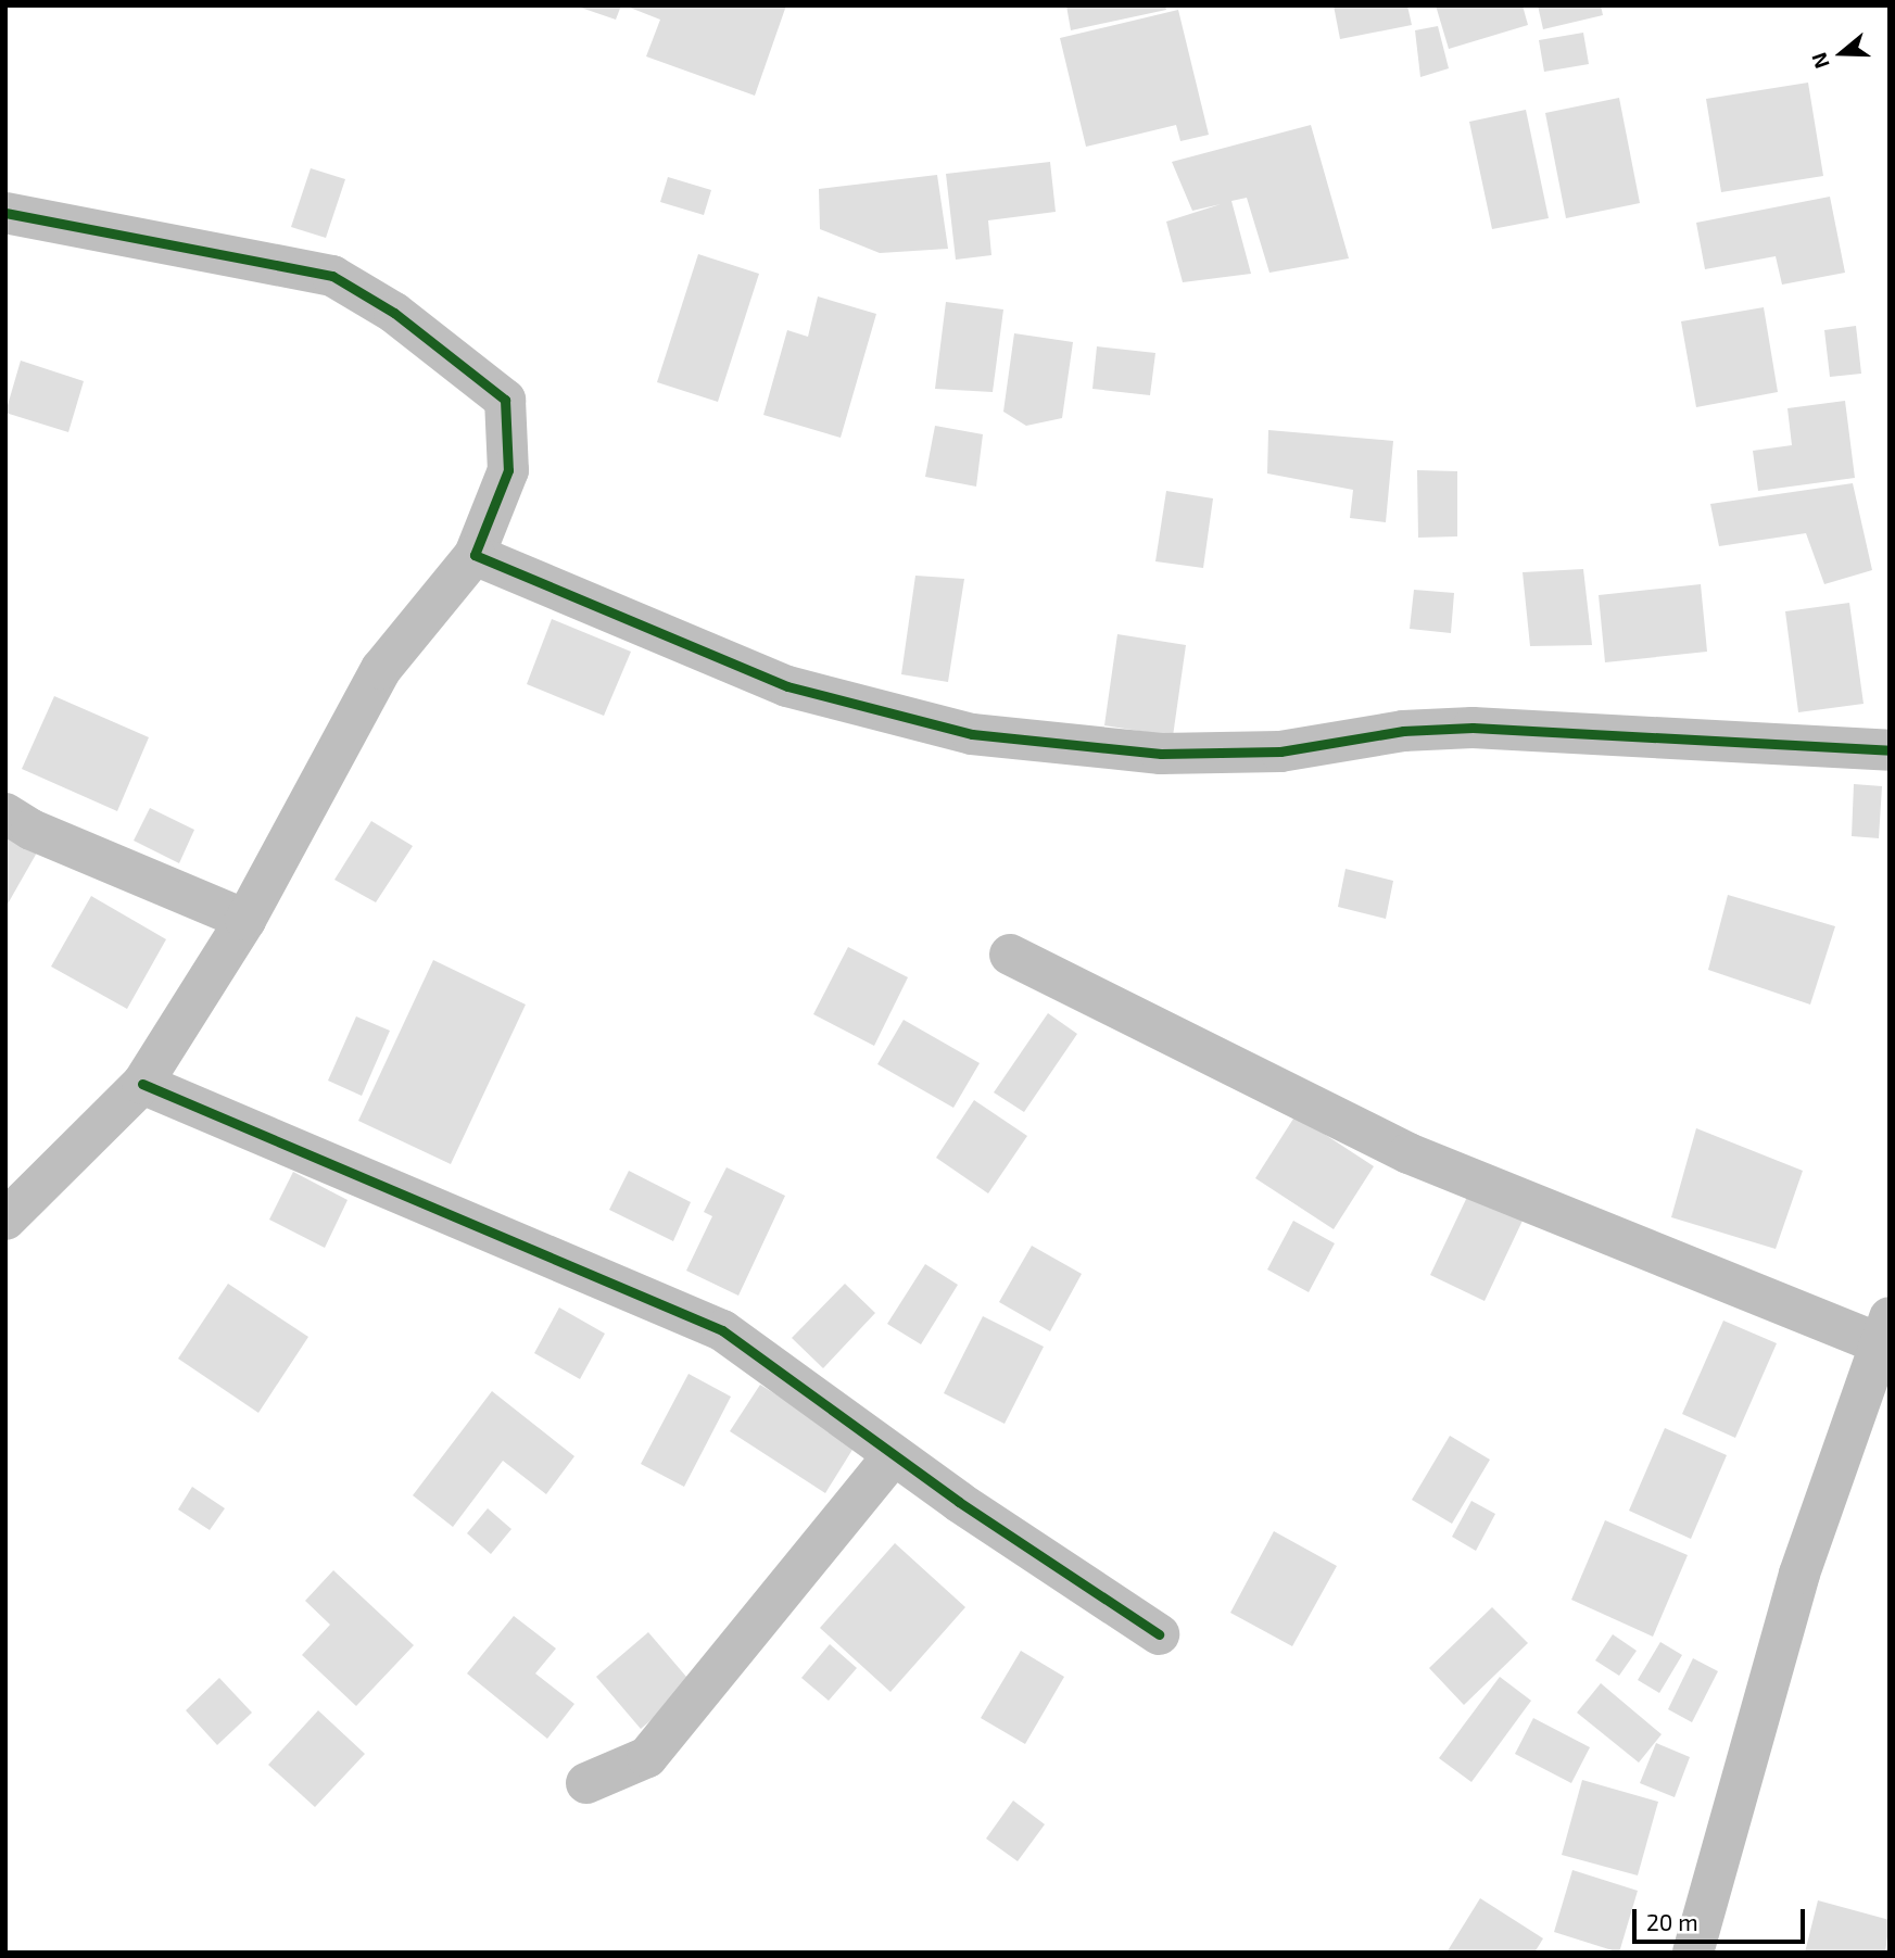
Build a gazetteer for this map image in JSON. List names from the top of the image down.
{
  "scale_bar": "20 m",
  "north": "left"
}
